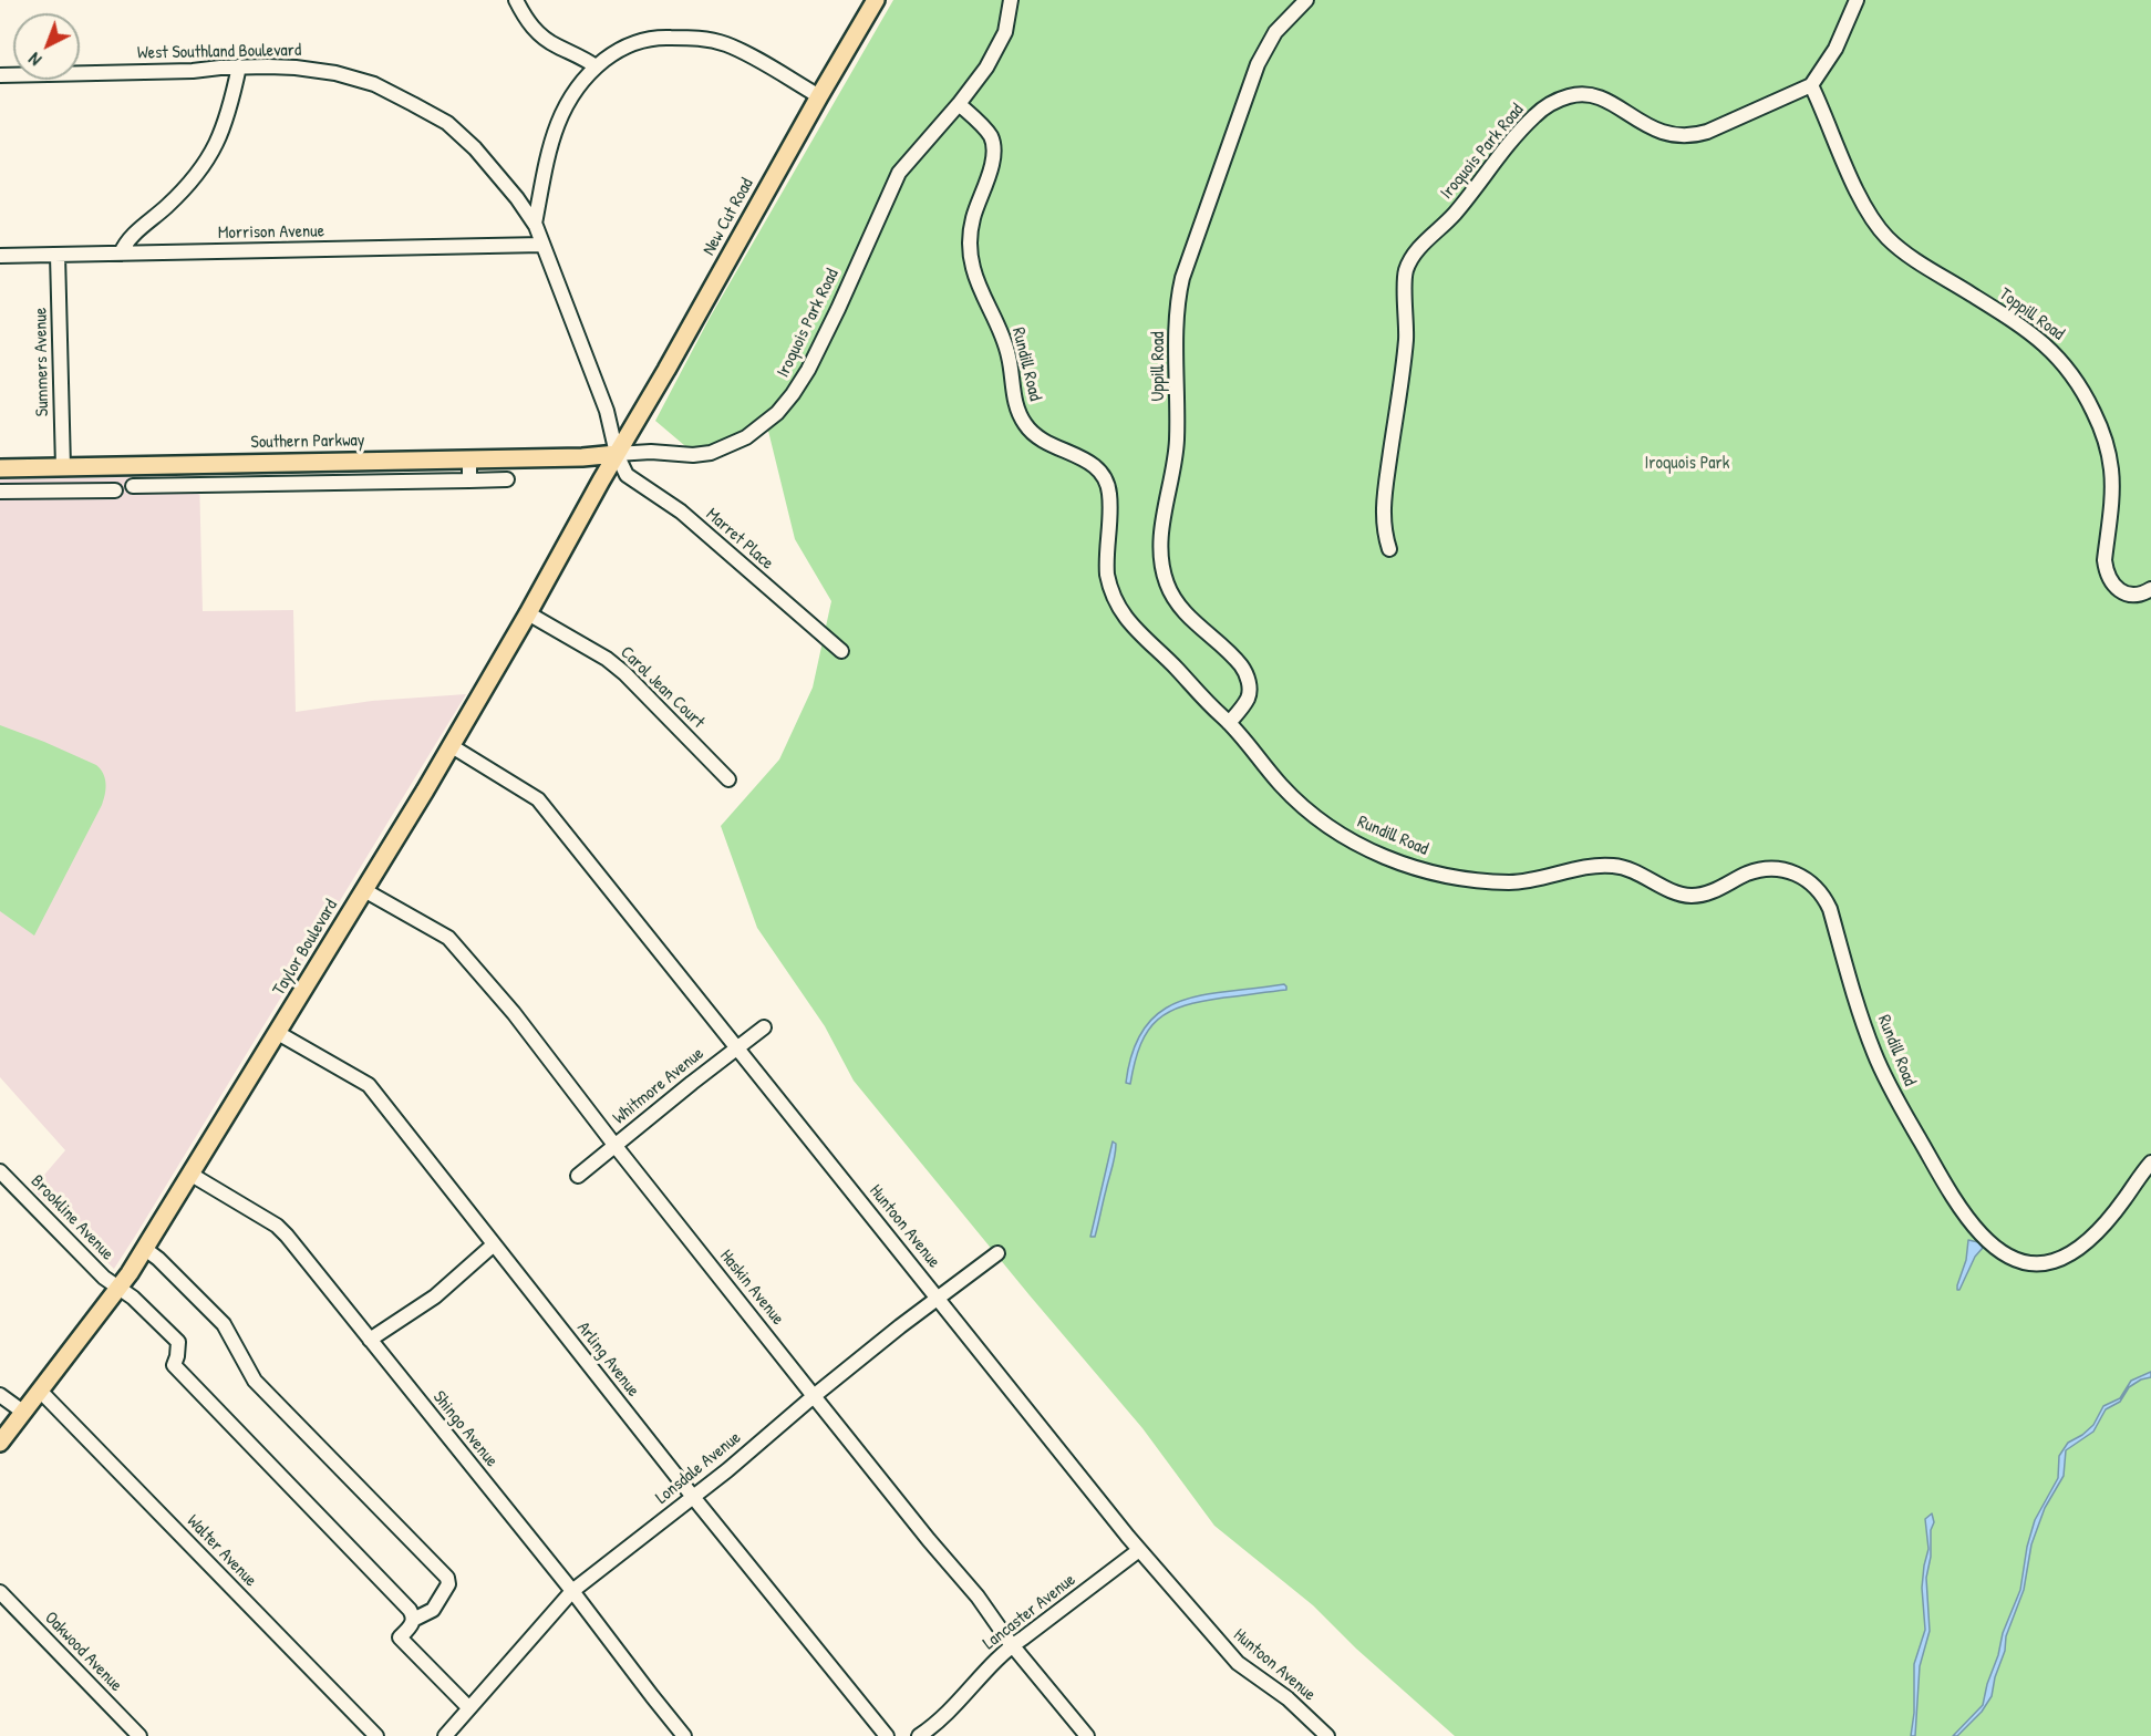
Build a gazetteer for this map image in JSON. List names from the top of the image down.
{
  "streets": {
    "main road": ["New Cut Road", "Southern Parkway", "Taylor Boulevard"],
    "street": [
      "West Southland Boulevard",
      "Iroquois Park Road",
      "Morrison Avenue",
      "Toppill Road",
      "Summers Avenue",
      "Rundill Road",
      "Uppill Road",
      "Marret Place",
      "Carol Jean Court",
      "Whitmore Avenue",
      "Brookline Avenue",
      "Huntoon Avenue",
      "Haskin Avenue",
      "Arling Avenue",
      "Shingo Avenue",
      "Lonsdale Avenue",
      "Walter Avenue",
      "Lancaster Avenue",
      "Oakwood Avenue"
    ]
  },
  "crossings": [
    ["West Southland Boulevard", "Iroquois Park Road"],
    ["West Southland Boulevard", "New Cut Road"],
    ["West Southland Boulevard", "Morrison Avenue"],
    ["West Southland Boulevard", "Southern Parkway"],
    ["West Southland Boulevard", "Marret Place"],
    ["West Southland Boulevard", "Taylor Boulevard"],
    ["Iroquois Park Road", "New Cut Road"],
    ["Iroquois Park Road", "Toppill Road"],
    ["Iroquois Park Road", "Rundill Road"],
    ["Iroquois Park Road", "Southern Parkway"],
    ["Iroquois Park Road", "Marret Place"],
    ["Iroquois Park Road", "Taylor Boulevard"],
    ["New Cut Road", "Southern Parkway"],
    ["New Cut Road", "Marret Place"],
    ["New Cut Road", "Taylor Boulevard"],
    ["Morrison Avenue", "Summers Avenue"],
    ["Summers Avenue", "Southern Parkway"],
    ["Rundill Road", "Uppill Road"],
    ["Southern Parkway", "Marret Place"],
    ["Southern Parkway", "Taylor Boulevard"],
    ["Marret Place", "Taylor Boulevard"],
    ["Carol Jean Court", "Taylor Boulevard"],
    ["Taylor Boulevard", "Brookline Avenue"],
    ["Taylor Boulevard", "Huntoon Avenue"],
    ["Taylor Boulevard", "Haskin Avenue"],
    ["Taylor Boulevard", "Arling Avenue"],
    ["Taylor Boulevard", "Shingo Avenue"],
    ["Taylor Boulevard", "Walter Avenue"],
    ["Whitmore Avenue", "Huntoon Avenue"],
    ["Whitmore Avenue", "Haskin Avenue"],
    ["Huntoon Avenue", "Lonsdale Avenue"],
    ["Huntoon Avenue", "Lancaster Avenue"],
    ["Haskin Avenue", "Lonsdale Avenue"],
    ["Haskin Avenue", "Lancaster Avenue"],
    ["Arling Avenue", "Lonsdale Avenue"],
    ["Shingo Avenue", "Lonsdale Avenue"]
  ],
  "parks": ["Iroquois Park"],
  "north": "bottom left"
}
